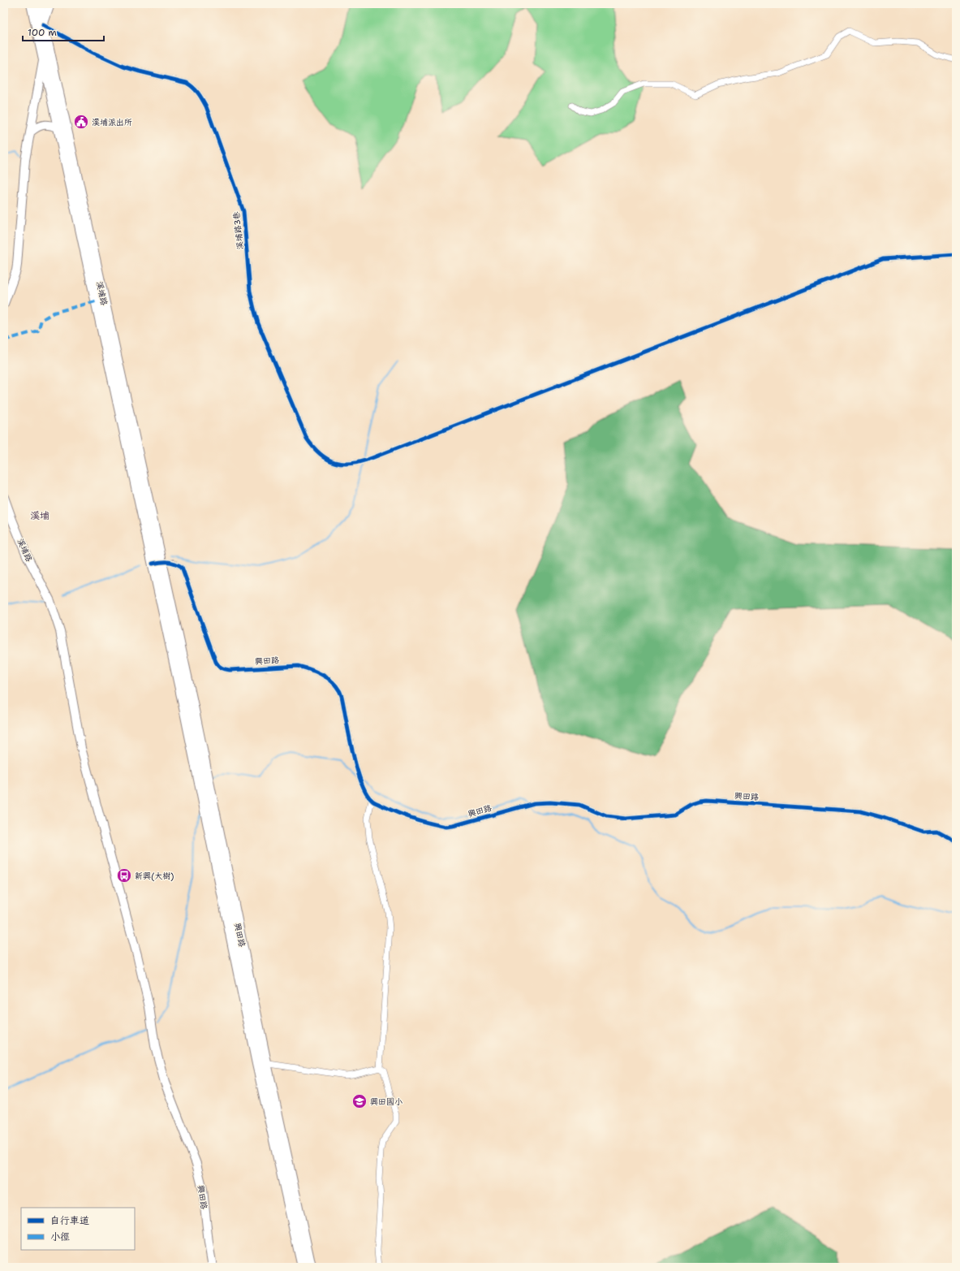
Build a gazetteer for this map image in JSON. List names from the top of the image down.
{
  "streets": {
    "main road": ["溪埔路", "興田路"],
    "street": ["溪埔路3巷"]
  },
  "crossings": [
    ["溪埔路3巷", "溪埔路"],
    ["溪埔路", "興田路"]
  ],
  "districts": ["溪埔"],
  "places": {
    "public building": ["溪埔派出所"],
    "bus stop": ["新興(大樹)"],
    "school or university": ["興田國小"]
  },
  "legend": ["自行車道", "小徑"],
  "scale_bar": "100 m"
}
